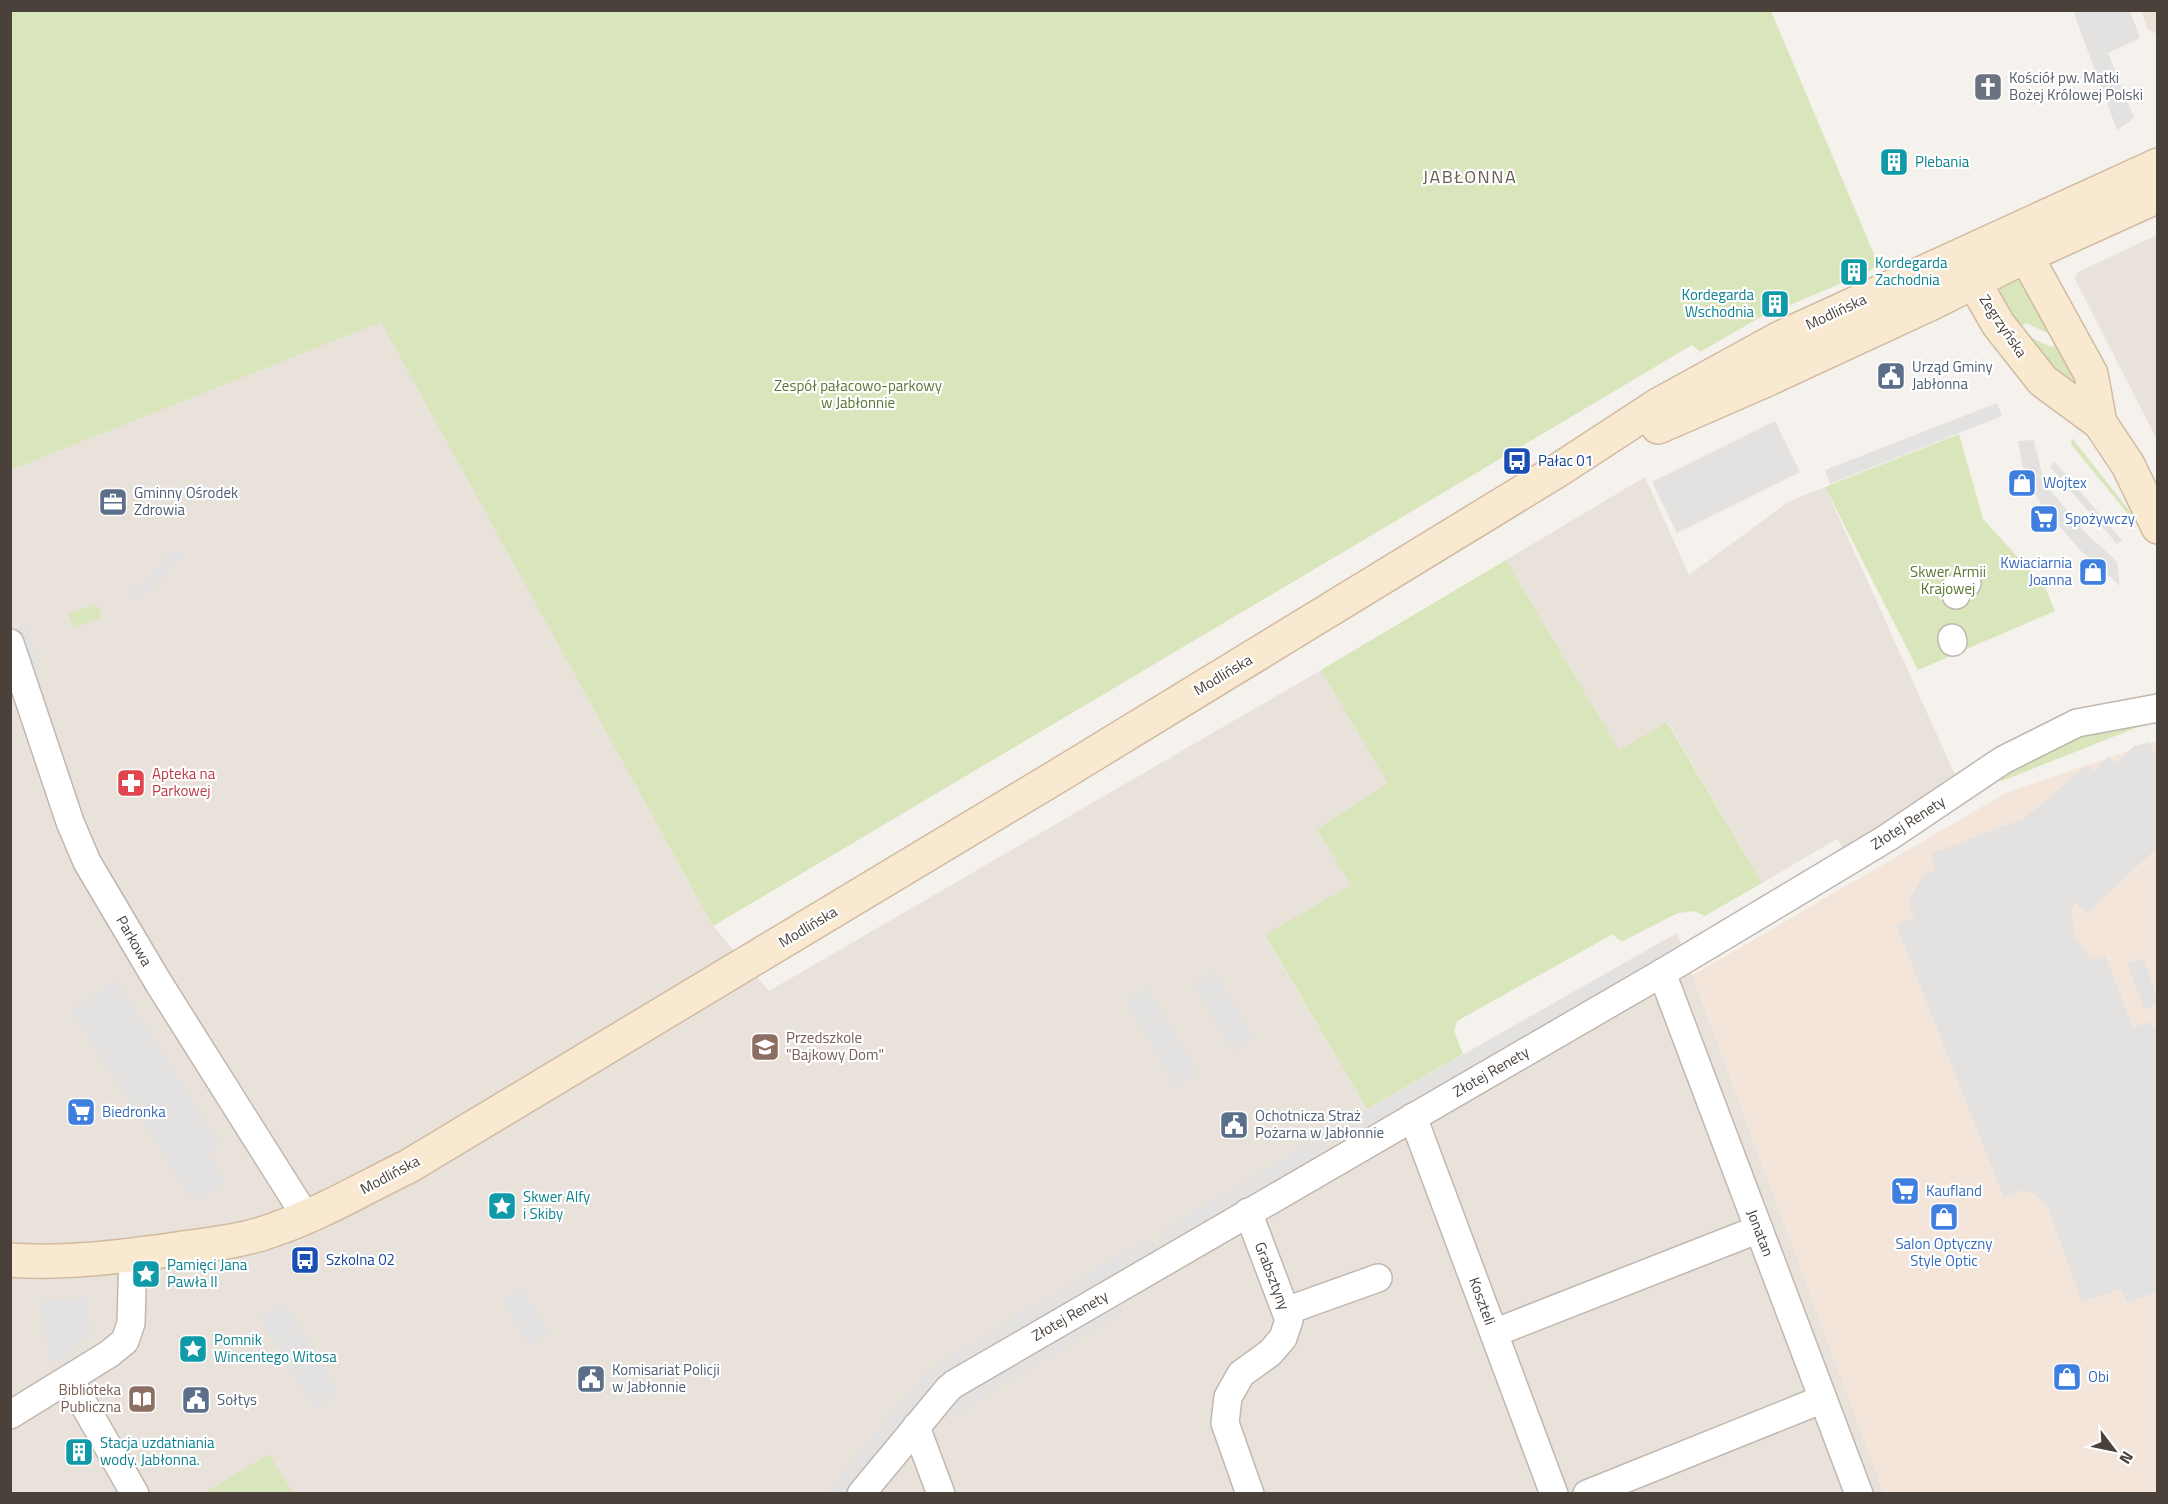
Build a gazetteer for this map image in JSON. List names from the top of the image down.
{
  "streets": {
    "main road": ["Modlińska", "Zegrzyńska"],
    "street": [
      "Złotej Renety",
      "Parkowa",
      "Jonatan",
      "Grabsztyny",
      "Koszteli"
    ]
  },
  "crossings": [
    ["Modlińska", "Zegrzyńska"],
    ["Modlińska", "Parkowa"],
    ["Złotej Renety", "Jonatan"],
    ["Złotej Renety", "Grabsztyny"],
    ["Złotej Renety", "Koszteli"]
  ],
  "districts": ["JABŁONNA"],
  "parks": ["Zespół pałacowo-parkowy w Jabłonnie", "Skwer Armii Krajowej"],
  "places": {
    "church": ["Kościół pw. Matki Bożej Królowej Polski"],
    "building": [
      "Plebania",
      "Kordegarda Zachodnia",
      "Kordegarda Wschodnia",
      "Stacja uzdatniania wody. Jabłonna."
    ],
    "public building": [
      "Urząd Gminy Jabłonna",
      "Ochotnicza Straż Pożarna w Jabłonnie",
      "Komisariat Policji w Jabłonnie",
      "Sołtys"
    ],
    "bus stop": ["Pałac 01", "Szkolna 02"],
    "shop": [
      "Wojtex",
      "Kwiaciarnia Joanna",
      "Salon Optyczny Style Optic",
      "Obi"
    ],
    "office": ["Gminny Ośrodek Zdrowia"],
    "supermarket": ["Spożywczy", "Biedronka", "Kaufland"],
    "pharmacy": ["Apteka na Parkowej"],
    "school or university": ["Przedszkole \"Bajkowy Dom\""],
    "place": ["Skwer Alfy i Skiby", "Pamięci Jana Pawła II", "Pomnik Wincentego Witosa"],
    "library": ["Biblioteka Publiczna"]
  },
  "north": "bottom right"
}
